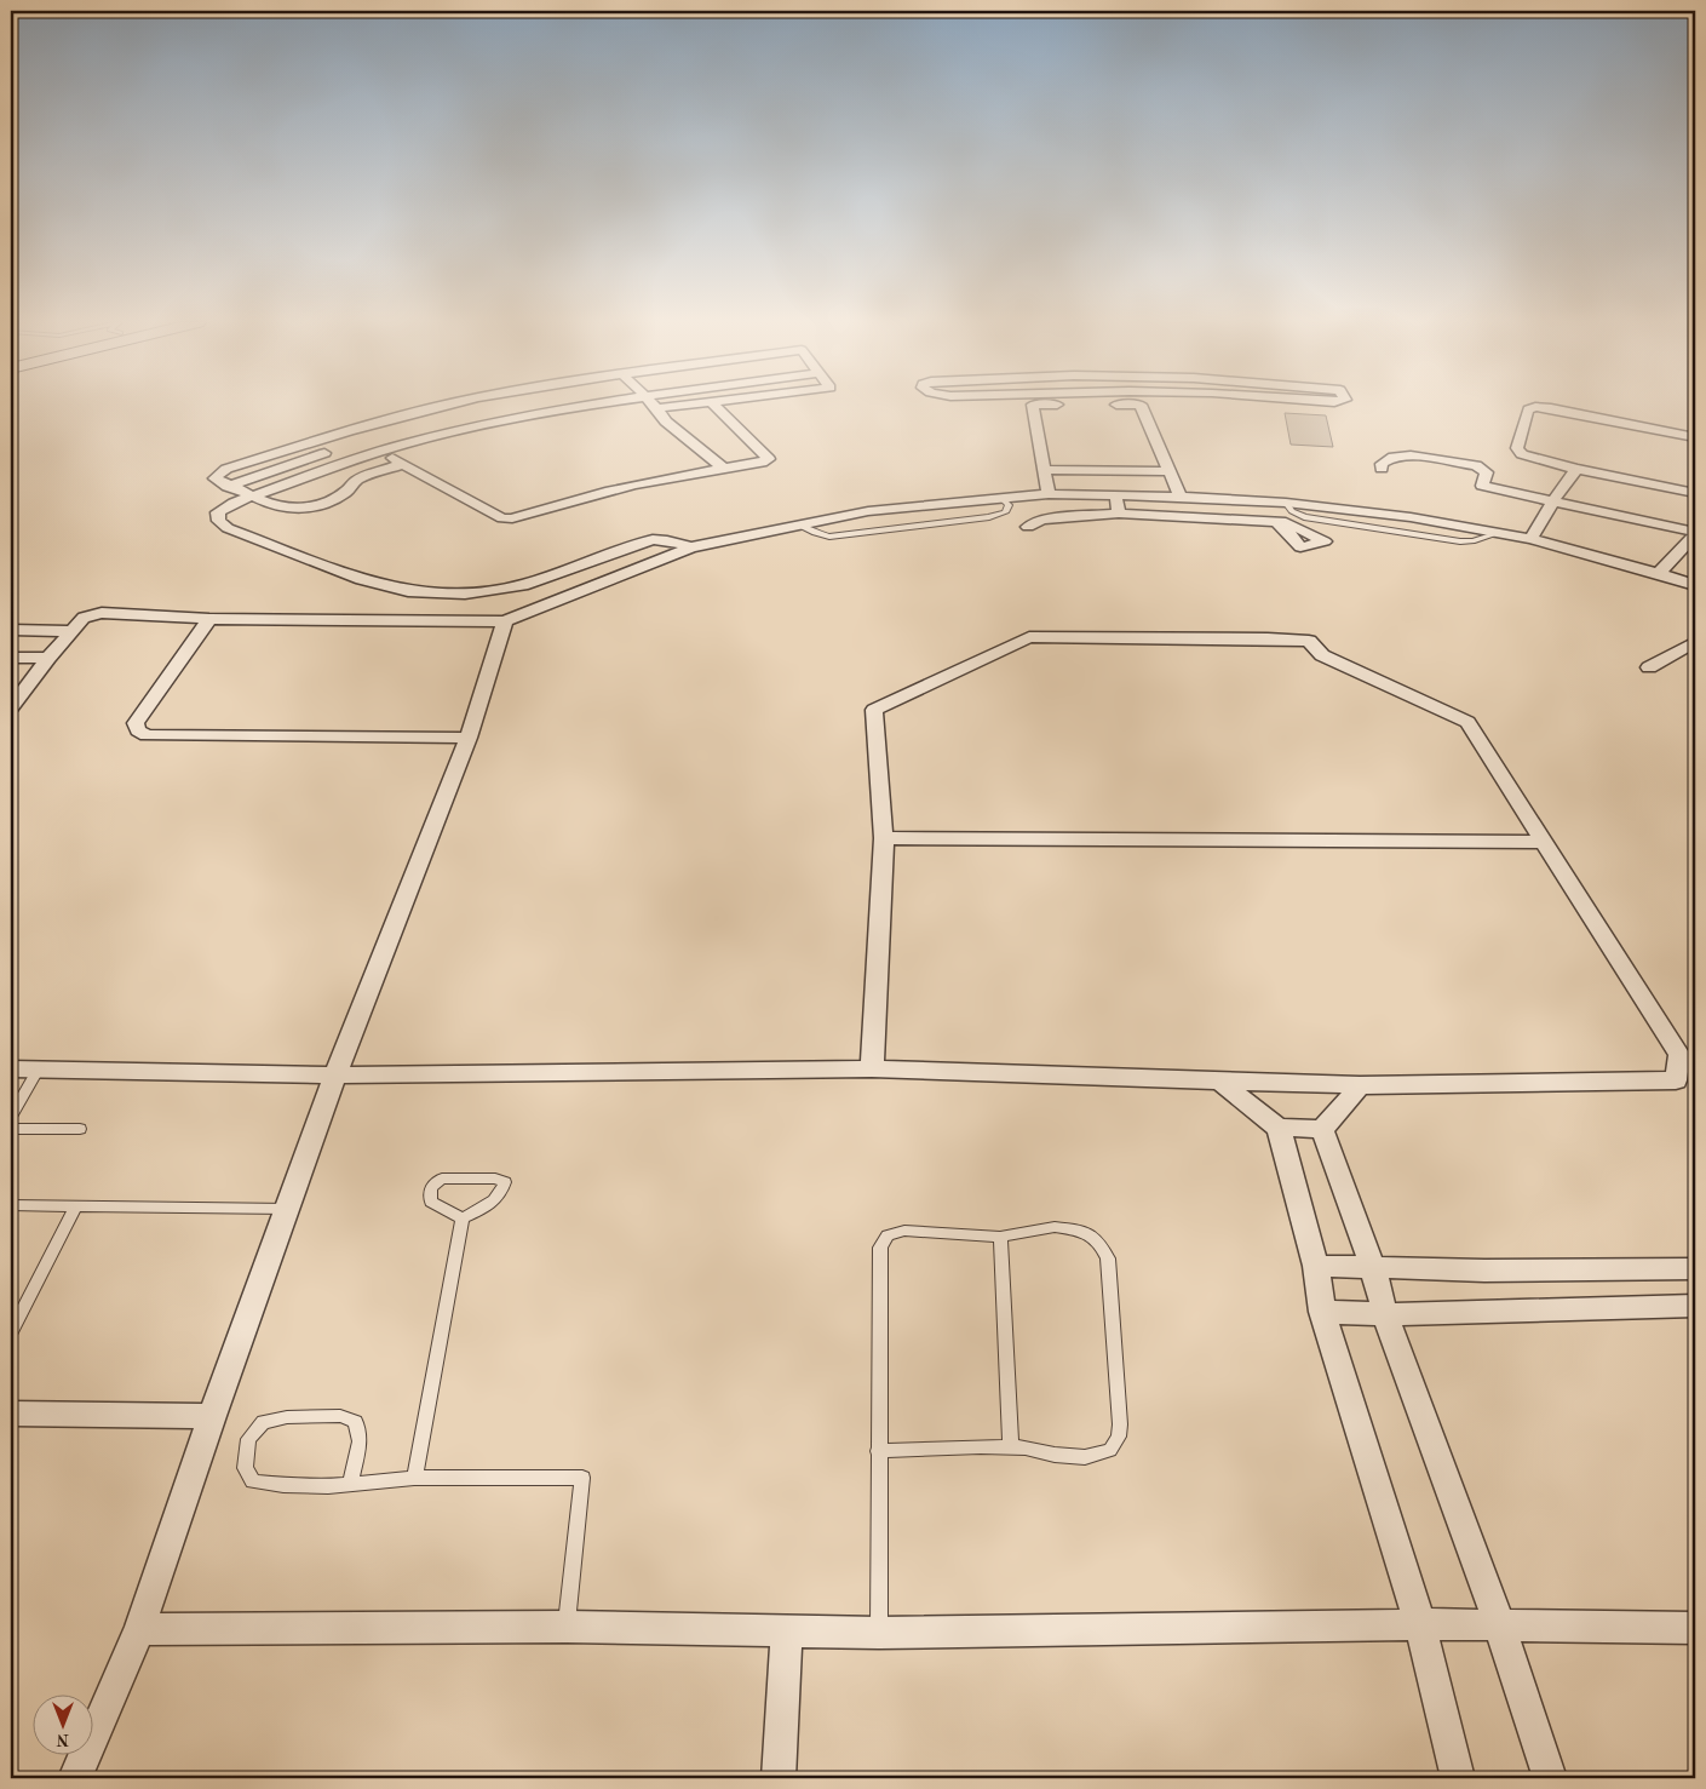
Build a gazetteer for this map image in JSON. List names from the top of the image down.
{
  "north": "bottom"
}
